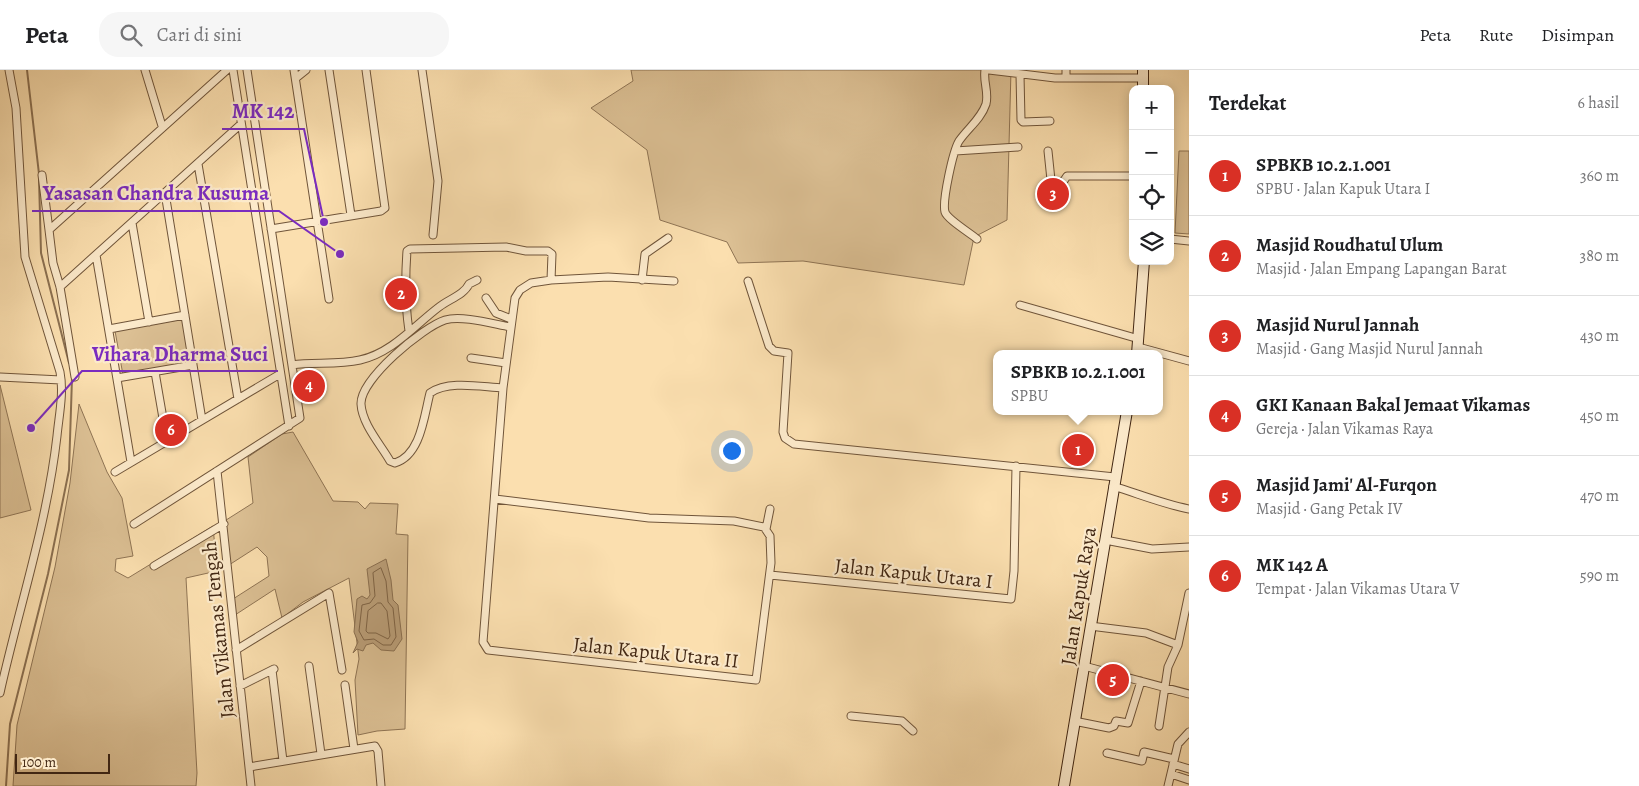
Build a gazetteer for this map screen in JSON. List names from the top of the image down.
{
  "streets": {
    "main road": ["Jalan Kapuk Raya"],
    "street": ["Jalan Kapuk Utara I", "Jalan Vikamas Tengah", "Jalan Kapuk Utara II"]
  },
  "crossings": [
    ["Jalan Kapuk Utara I", "Jalan Kapuk Utara II"]
  ],
  "places": ["MK 142", "Yasasan Chandra Kusuma", "Vihara Dharma Suci"],
  "scale_bar": "100 m",
  "page": {
    "header": "Peta",
    "search": "Cari di sini",
    "nav": ["Peta", "Rute", "Disimpan"],
    "heading": ["Terdekat", "6 hasil"],
    "map_buttons": ["+", "−"],
    "list": [
      {
        "mark": "1",
        "name": "SPBKB 10.2.1.001",
        "note": "SPBU · Jalan Kapuk Utara I",
        "value": "360 m"
      },
      {
        "mark": "2",
        "name": "Masjid Roudhatul Ulum",
        "note": "Masjid · Jalan Empang Lapangan Barat",
        "value": "380 m"
      },
      {
        "mark": "3",
        "name": "Masjid Nurul Jannah",
        "note": "Masjid · Gang Masjid Nurul Jannah",
        "value": "430 m"
      },
      {
        "mark": "4",
        "name": "GKI Kanaan Bakal Jemaat Vikamas",
        "note": "Gereja · Jalan Vikamas Raya",
        "value": "450 m"
      },
      {
        "mark": "5",
        "name": "Masjid Jami' Al-Furqon",
        "note": "Masjid · Gang Petak IV",
        "value": "470 m"
      },
      {
        "mark": "6",
        "name": "MK 142 A",
        "note": "Tempat · Jalan Vikamas Utara V",
        "value": "590 m"
      }
    ],
    "pins": [
      "3",
      "2",
      "4",
      "6",
      "1",
      "5"
    ],
    "popup": ["SPBKB 10.2.1.001", "SPBU"],
    "scale": "100 m"
  }
}
